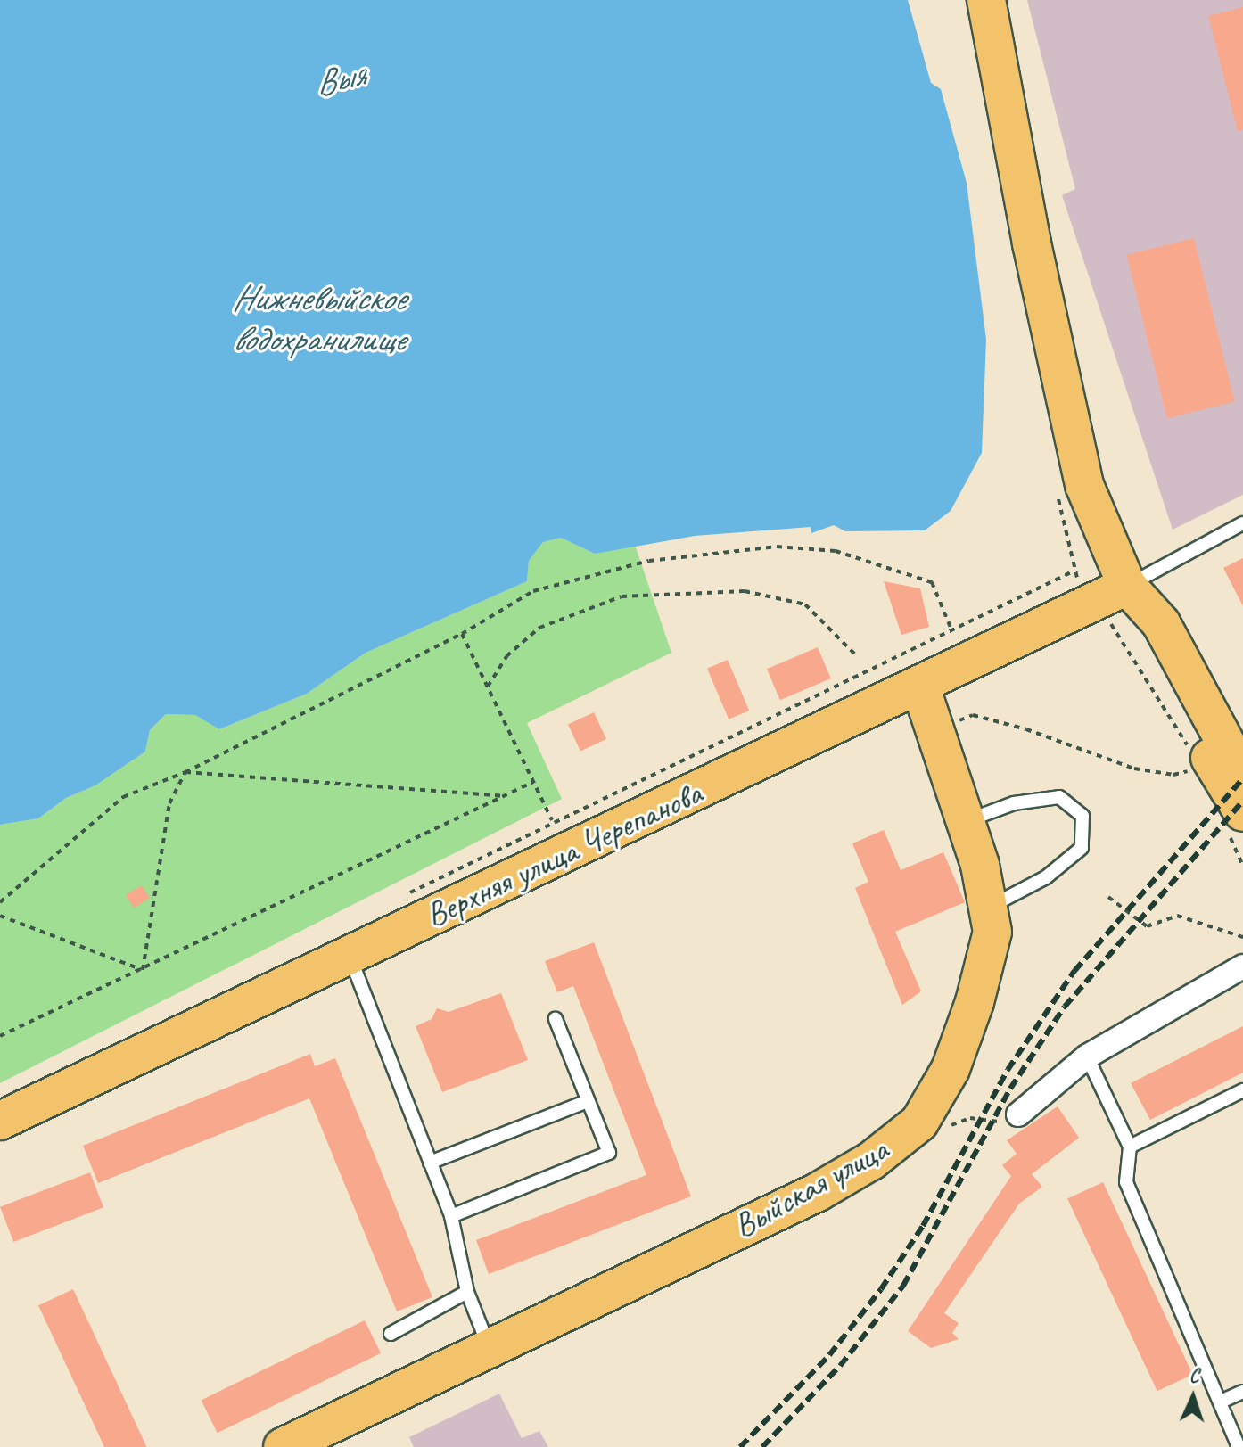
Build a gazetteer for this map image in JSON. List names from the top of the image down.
{
  "streets": {
    "main road": ["Верхняя улица Черепанова", "Выйская улица"]
  },
  "crossings": [
    ["Верхняя улица Черепанова", "Выйская улица"]
  ],
  "water": ["Выя", "Нижневыйское водохранилище"],
  "north": "top"
}
